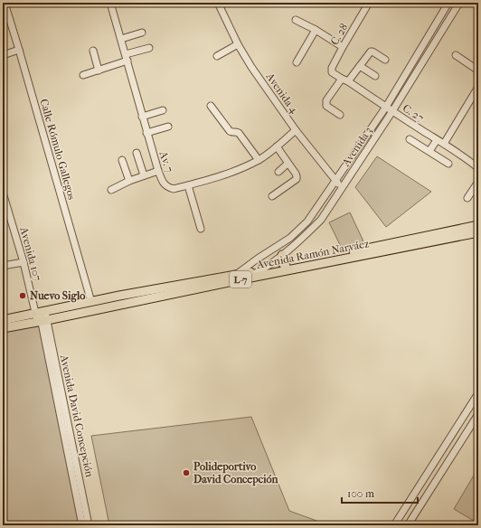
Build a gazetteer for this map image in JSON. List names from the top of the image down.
{
  "streets": {
    "main road": ["Avenida Ramón Narváez", "L-7"],
    "street": [
      "C. 28",
      "Avenida 4",
      "C. 27",
      "Avenida 3",
      "Calle Rómulo Gallegos",
      "Av. 7",
      "Avenida 107",
      "Avenida David Concepción"
    ]
  },
  "crossings": [
    ["C. 28", "C. 27"],
    ["Avenida 4", "Avenida 3"],
    ["Avenida 4", "Av. 7"],
    ["C. 27", "Avenida 3"],
    ["Avenida 3", "Avenida Ramón Narváez"],
    ["Calle Rómulo Gallegos", "Avenida Ramón Narváez"],
    ["Avenida 107", "Avenida Ramón Narváez"],
    ["Avenida 107", "Avenida David Concepción"],
    ["Avenida Ramón Narváez", "Avenida David Concepción"]
  ],
  "places": ["Nuevo Siglo", "Polideportivo David Concepción"],
  "scale_bar": "100 m"
}
